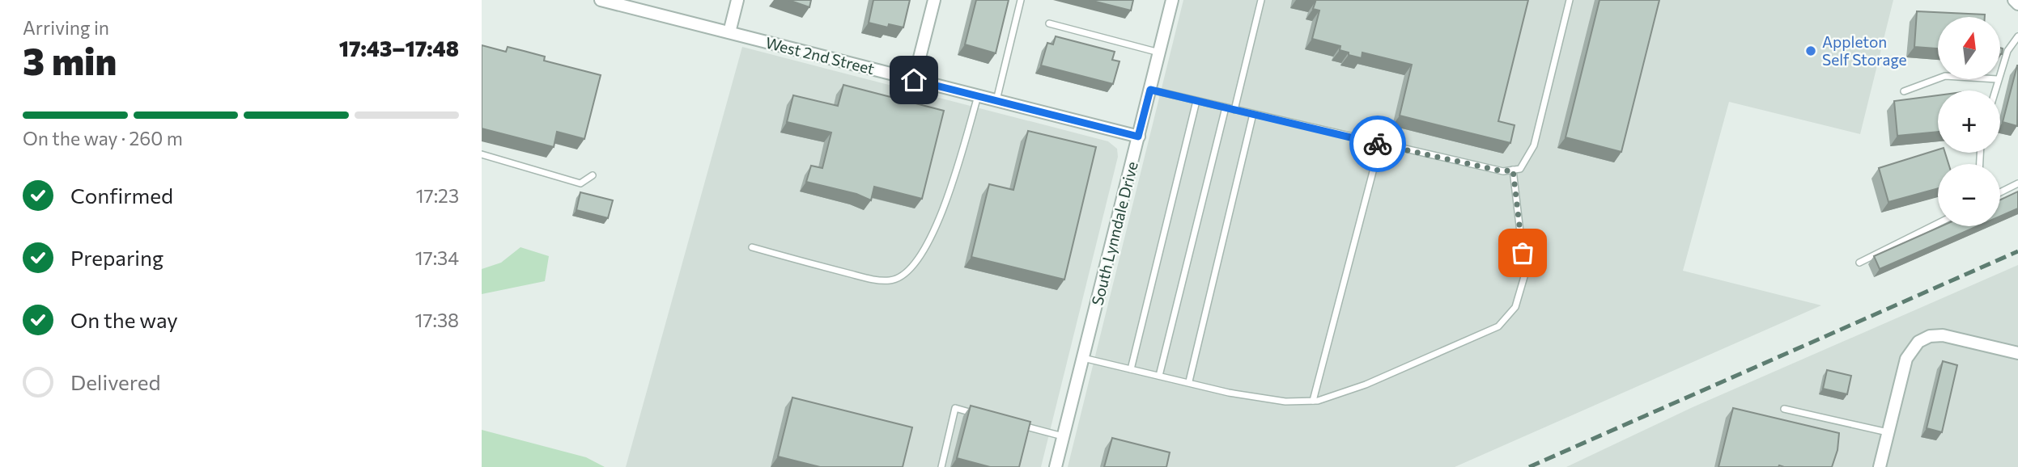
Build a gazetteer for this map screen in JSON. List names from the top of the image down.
{
  "streets": {
    "street": ["West 2nd Street", "South Lynndale Drive"]
  },
  "crossings": [
    ["West 2nd Street", "South Lynndale Drive"]
  ],
  "places": ["Appleton Self Storage"],
  "north": "top",
  "page": {
    "heading": ["3 min", "Arriving in", "17:43–17:48"],
    "map_buttons": ["+", "−"],
    "bar": "On the way · 260 m",
    "list": [
      ["Confirmed", "17:23"],
      ["Preparing", "17:34"],
      ["On the way", "17:38"],
      "Delivered"
    ]
  }
}
